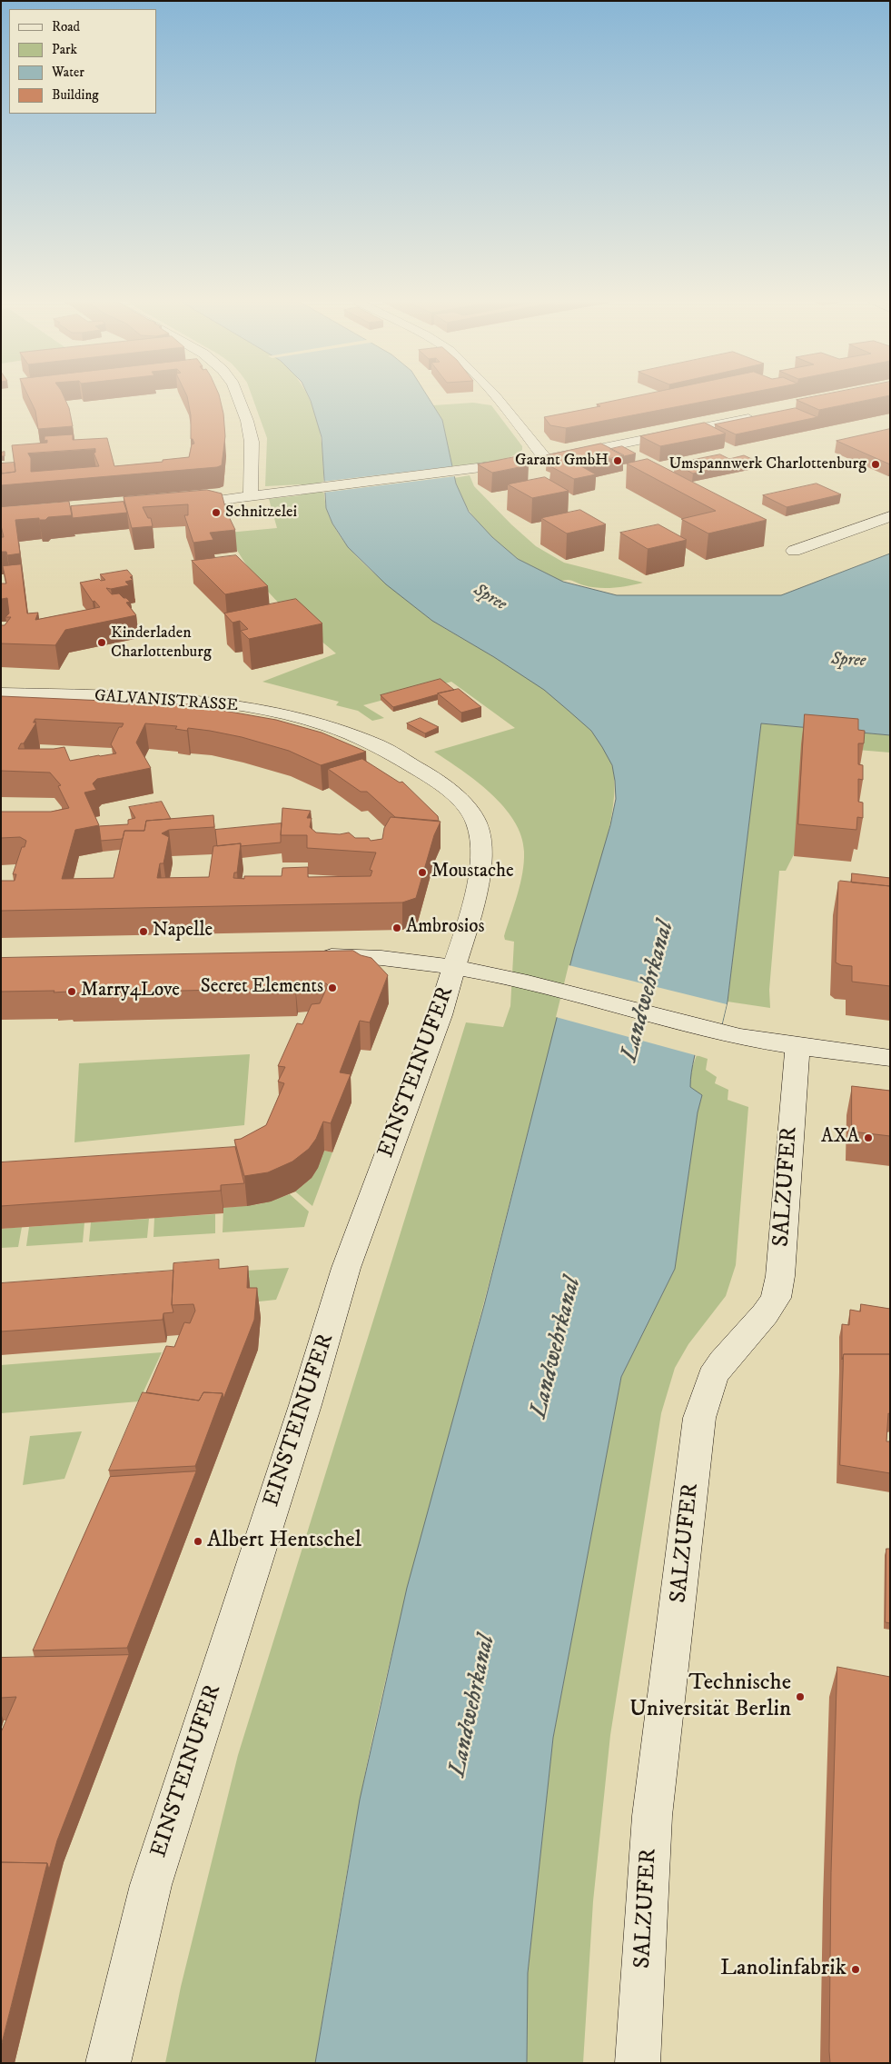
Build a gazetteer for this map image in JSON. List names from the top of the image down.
{
  "streets": {
    "street": ["GALVANISTRASSE", "EINSTEINUFER", "SALZUFER"]
  },
  "crossings": [
    ["GALVANISTRASSE", "EINSTEINUFER"]
  ],
  "water": ["Spree", "Landwehrkanal"],
  "places": [
    "Garant GmbH",
    "Umspannwerk Charlottenburg",
    "Schnitzelei",
    "Kinderladen Charlottenburg",
    "Moustache",
    "Ambrosios",
    "Napelle",
    "Secret Elements",
    "Marry4Love",
    "AXA",
    "Albert Hentschel",
    "Technische Universität Berlin",
    "Lanolinfabrik"
  ],
  "legend": [
    "Road",
    "Park",
    "Water",
    "Building"
  ]
}
